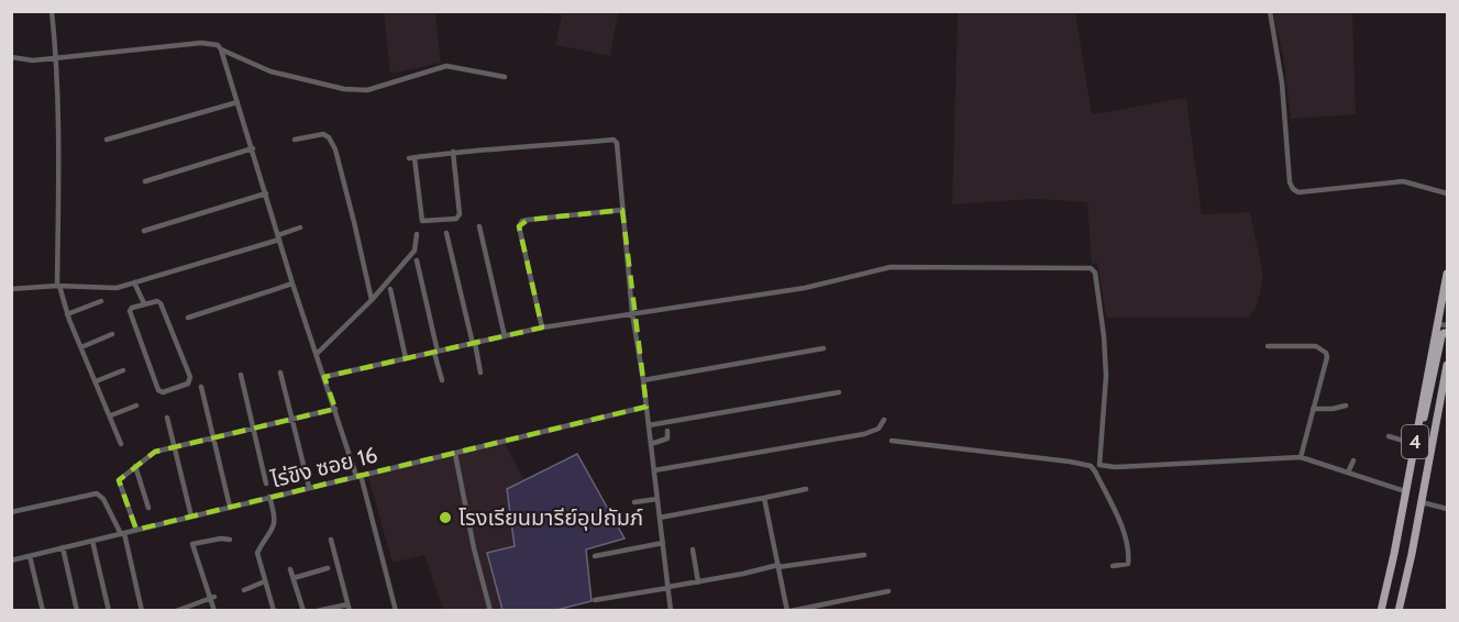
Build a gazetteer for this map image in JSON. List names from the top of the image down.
{
  "streets": {
    "main road": ["4"],
    "street": ["ไร่ขิง ซอย 16"]
  },
  "places": ["โรงเรียนมารีย์อุปถัมภ์"]
}
